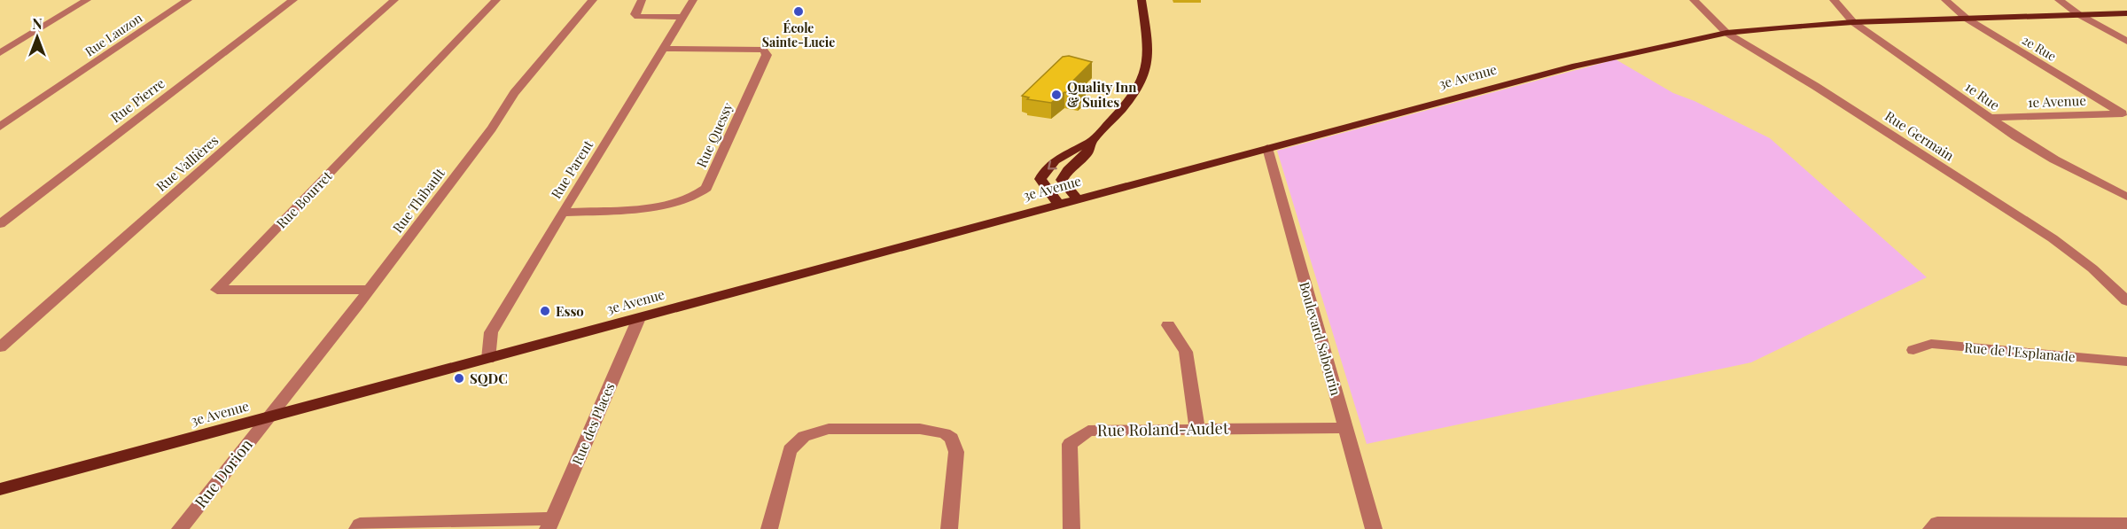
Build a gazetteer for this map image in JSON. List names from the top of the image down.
{
  "streets": {
    "main road": ["3e Avenue"],
    "street": [
      "Rue Lauzon",
      "2e Rue",
      "1e Rue",
      "Rue Pierre",
      "1e Avenue",
      "Rue Quessy",
      "Rue Germain",
      "Rue Vallières",
      "Rue Parent",
      "Rue Bourret",
      "Rue Thibault",
      "Boulevard Sabourin",
      "Rue de l'Esplanade",
      "Rue des Places",
      "Rue Roland-Audet",
      "Rue Dorion"
    ]
  },
  "crossings": [
    ["2e Rue", "3e Avenue"],
    ["2e Rue", "1e Avenue"],
    ["3e Avenue", "1e Rue"],
    ["3e Avenue", "Rue Germain"],
    ["3e Avenue", "Rue Parent"],
    ["3e Avenue", "Rue Thibault"],
    ["3e Avenue", "Boulevard Sabourin"],
    ["3e Avenue", "Rue des Places"],
    ["3e Avenue", "Rue Dorion"],
    ["1e Rue", "1e Avenue"],
    ["Rue Quessy", "Rue Parent"],
    ["Rue Bourret", "Rue Thibault"],
    ["Rue Thibault", "Rue Dorion"],
    ["Boulevard Sabourin", "Rue Roland-Audet"]
  ],
  "places": [
    "École Sainte-Lucie",
    "Quality Inn & Suites",
    "Esso",
    "SQDC"
  ],
  "north": "top"
}
